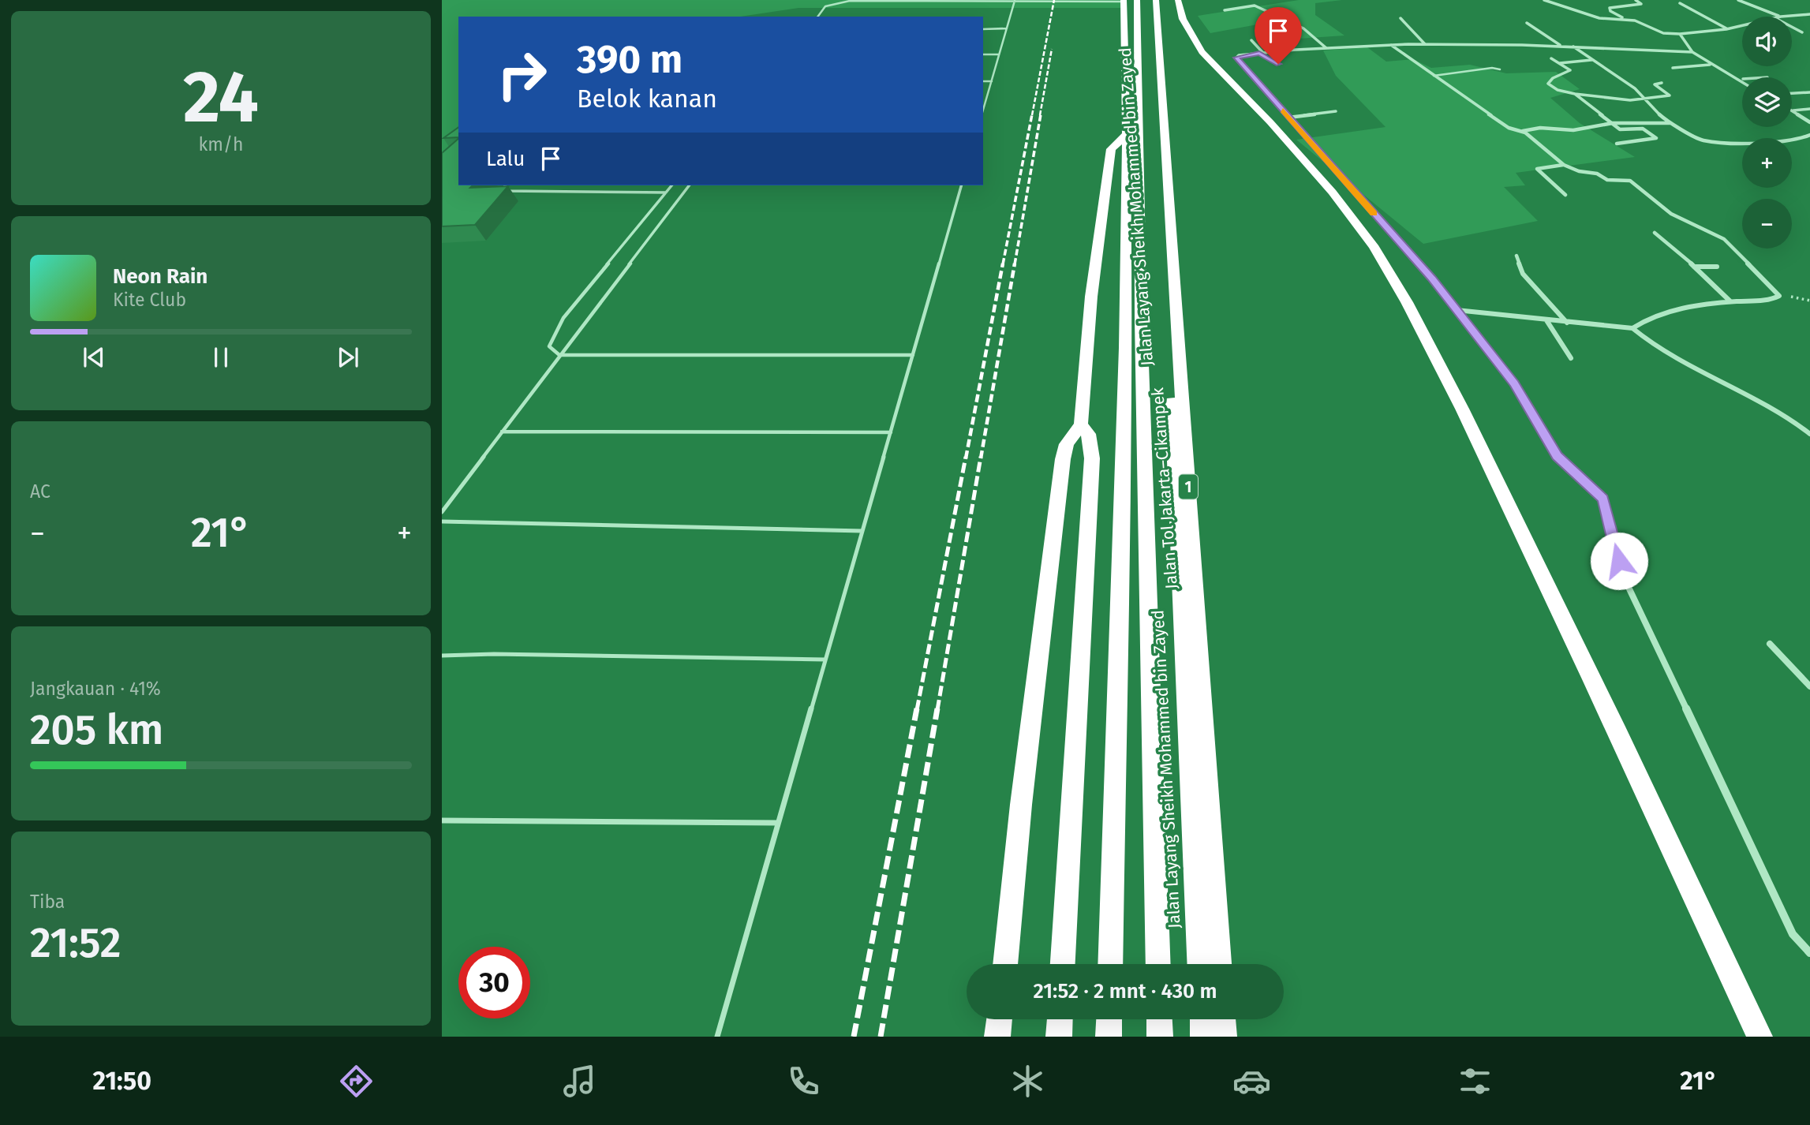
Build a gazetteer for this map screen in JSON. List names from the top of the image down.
{
  "streets": {
    "highway": ["Jalan Layang Sheikh Mohammed bin Zayed", "1", "Jalan Tol Jakarta–Cikampek"]
  },
  "crossings": [
    ["Jalan Layang Sheikh Mohammed bin Zayed", "Jalan Tol Jakarta–Cikampek"]
  ],
  "page": {
    "tile": [
      ["24", "km/h"],
      "AC",
      ["Jangkauan · 41%", "205 km"],
      ["Tiba", "21:52"]
    ],
    "map_buttons": ["+", "−"],
    "turn": ["390 m", "Belok kanan"],
    "then": "Lalu",
    "song": ["Neon Rain", "Kite Club"],
    "heat": ["−", "21°", "+"],
    "limit": "30",
    "trip": "21:52 · 2 mnt · 430 m",
    "tabs": ["21:50", "21°"]
  }
}
